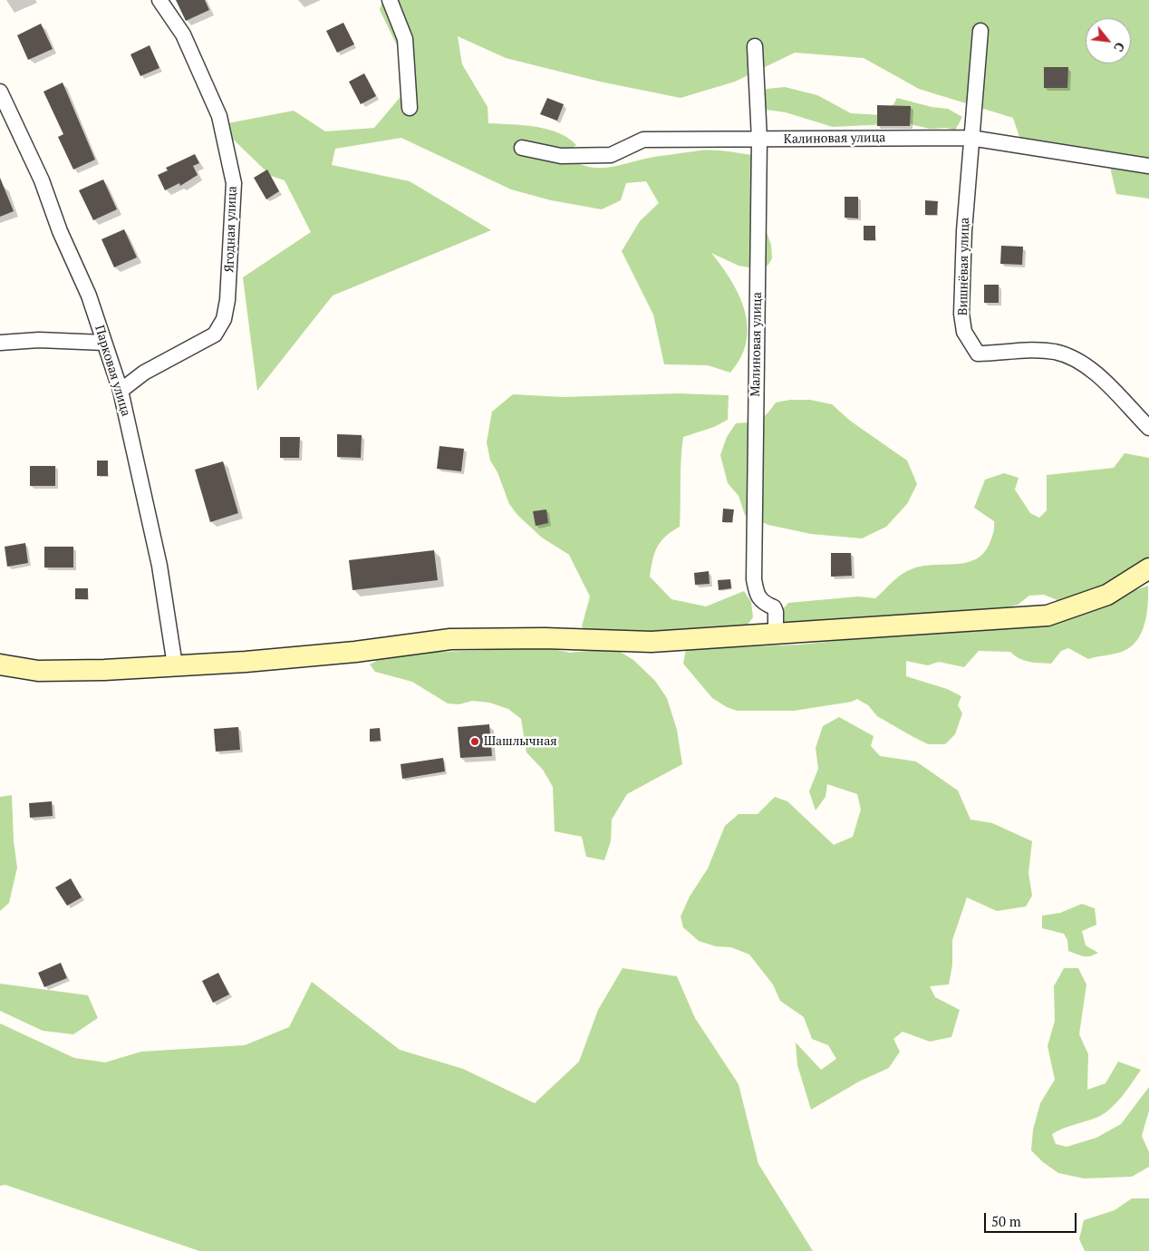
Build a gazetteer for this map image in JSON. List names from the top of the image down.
{
  "streets": {
    "street": [
      "Калиновая улица",
      "Ягодная улица",
      "Вишнёвая улица",
      "Малиновая улица",
      "Парковая улица"
    ]
  },
  "crossings": [
    ["Калиновая улица", "Вишнёвая улица"],
    ["Калиновая улица", "Малиновая улица"],
    ["Ягодная улица", "Парковая улица"]
  ],
  "places": ["Шашлычная"],
  "scale_bar": "50 m",
  "north": "bottom right"
}
